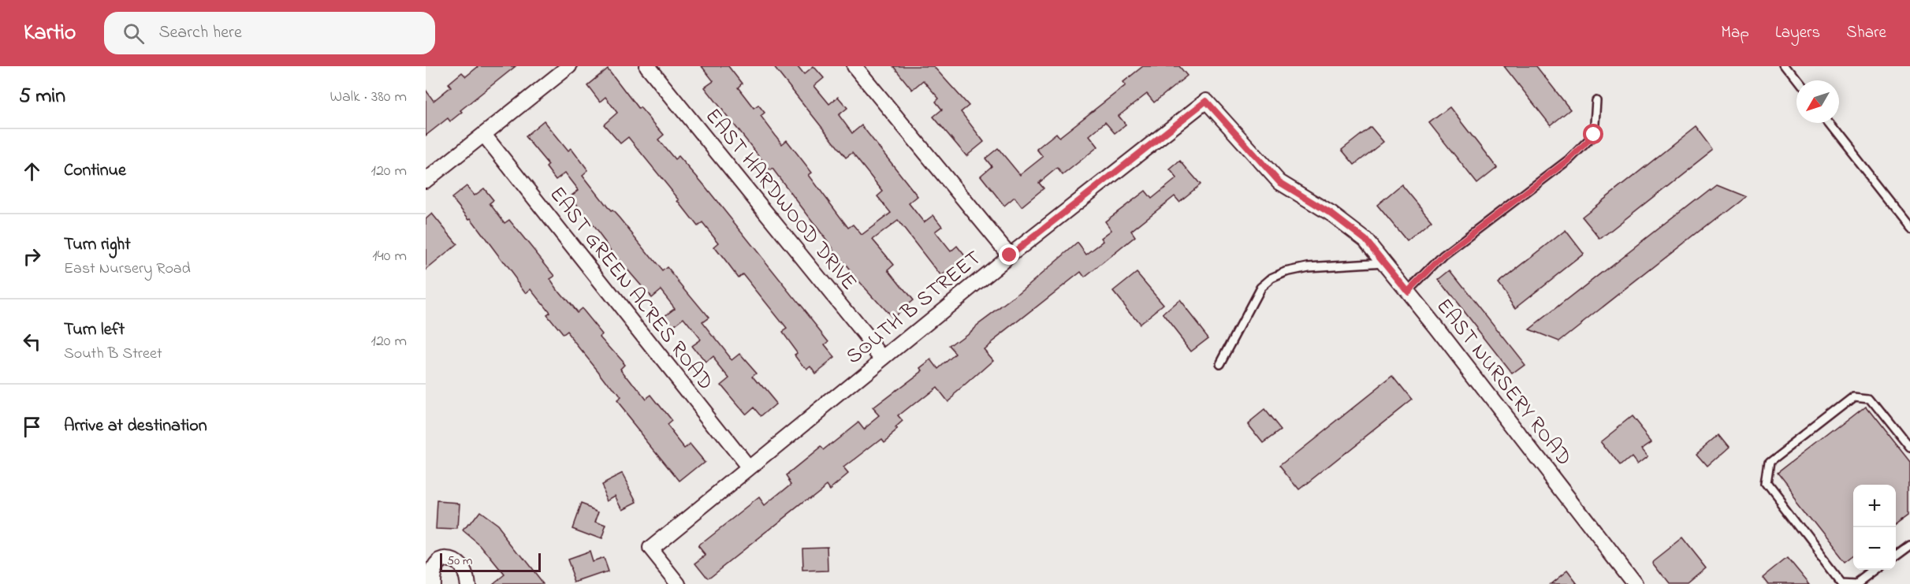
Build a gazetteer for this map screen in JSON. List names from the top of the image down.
{
  "streets": {
    "street": [
      "EAST HARDWOOD DRIVE",
      "EAST GREEN ACRES ROAD",
      "SOUTH B STREET",
      "EAST NURSERY ROAD"
    ]
  },
  "crossings": [
    ["EAST HARDWOOD DRIVE", "SOUTH B STREET"],
    ["EAST GREEN ACRES ROAD", "SOUTH B STREET"],
    ["SOUTH B STREET", "EAST NURSERY ROAD"]
  ],
  "scale_bar": "50 m",
  "north": "bottom left",
  "page": {
    "header": "Kartio",
    "search": "Search here",
    "nav": ["Map", "Layers", "Share"],
    "heading": ["5 min", "Walk · 380 m"],
    "list": [
      ["Continue", "120 m"],
      ["Turn right", "East Nursery Road", "140 m"],
      ["Turn left", "South B Street", "120 m"],
      "Arrive at destination"
    ],
    "map_buttons": ["+", "−"],
    "scale": "50 m"
  }
}
